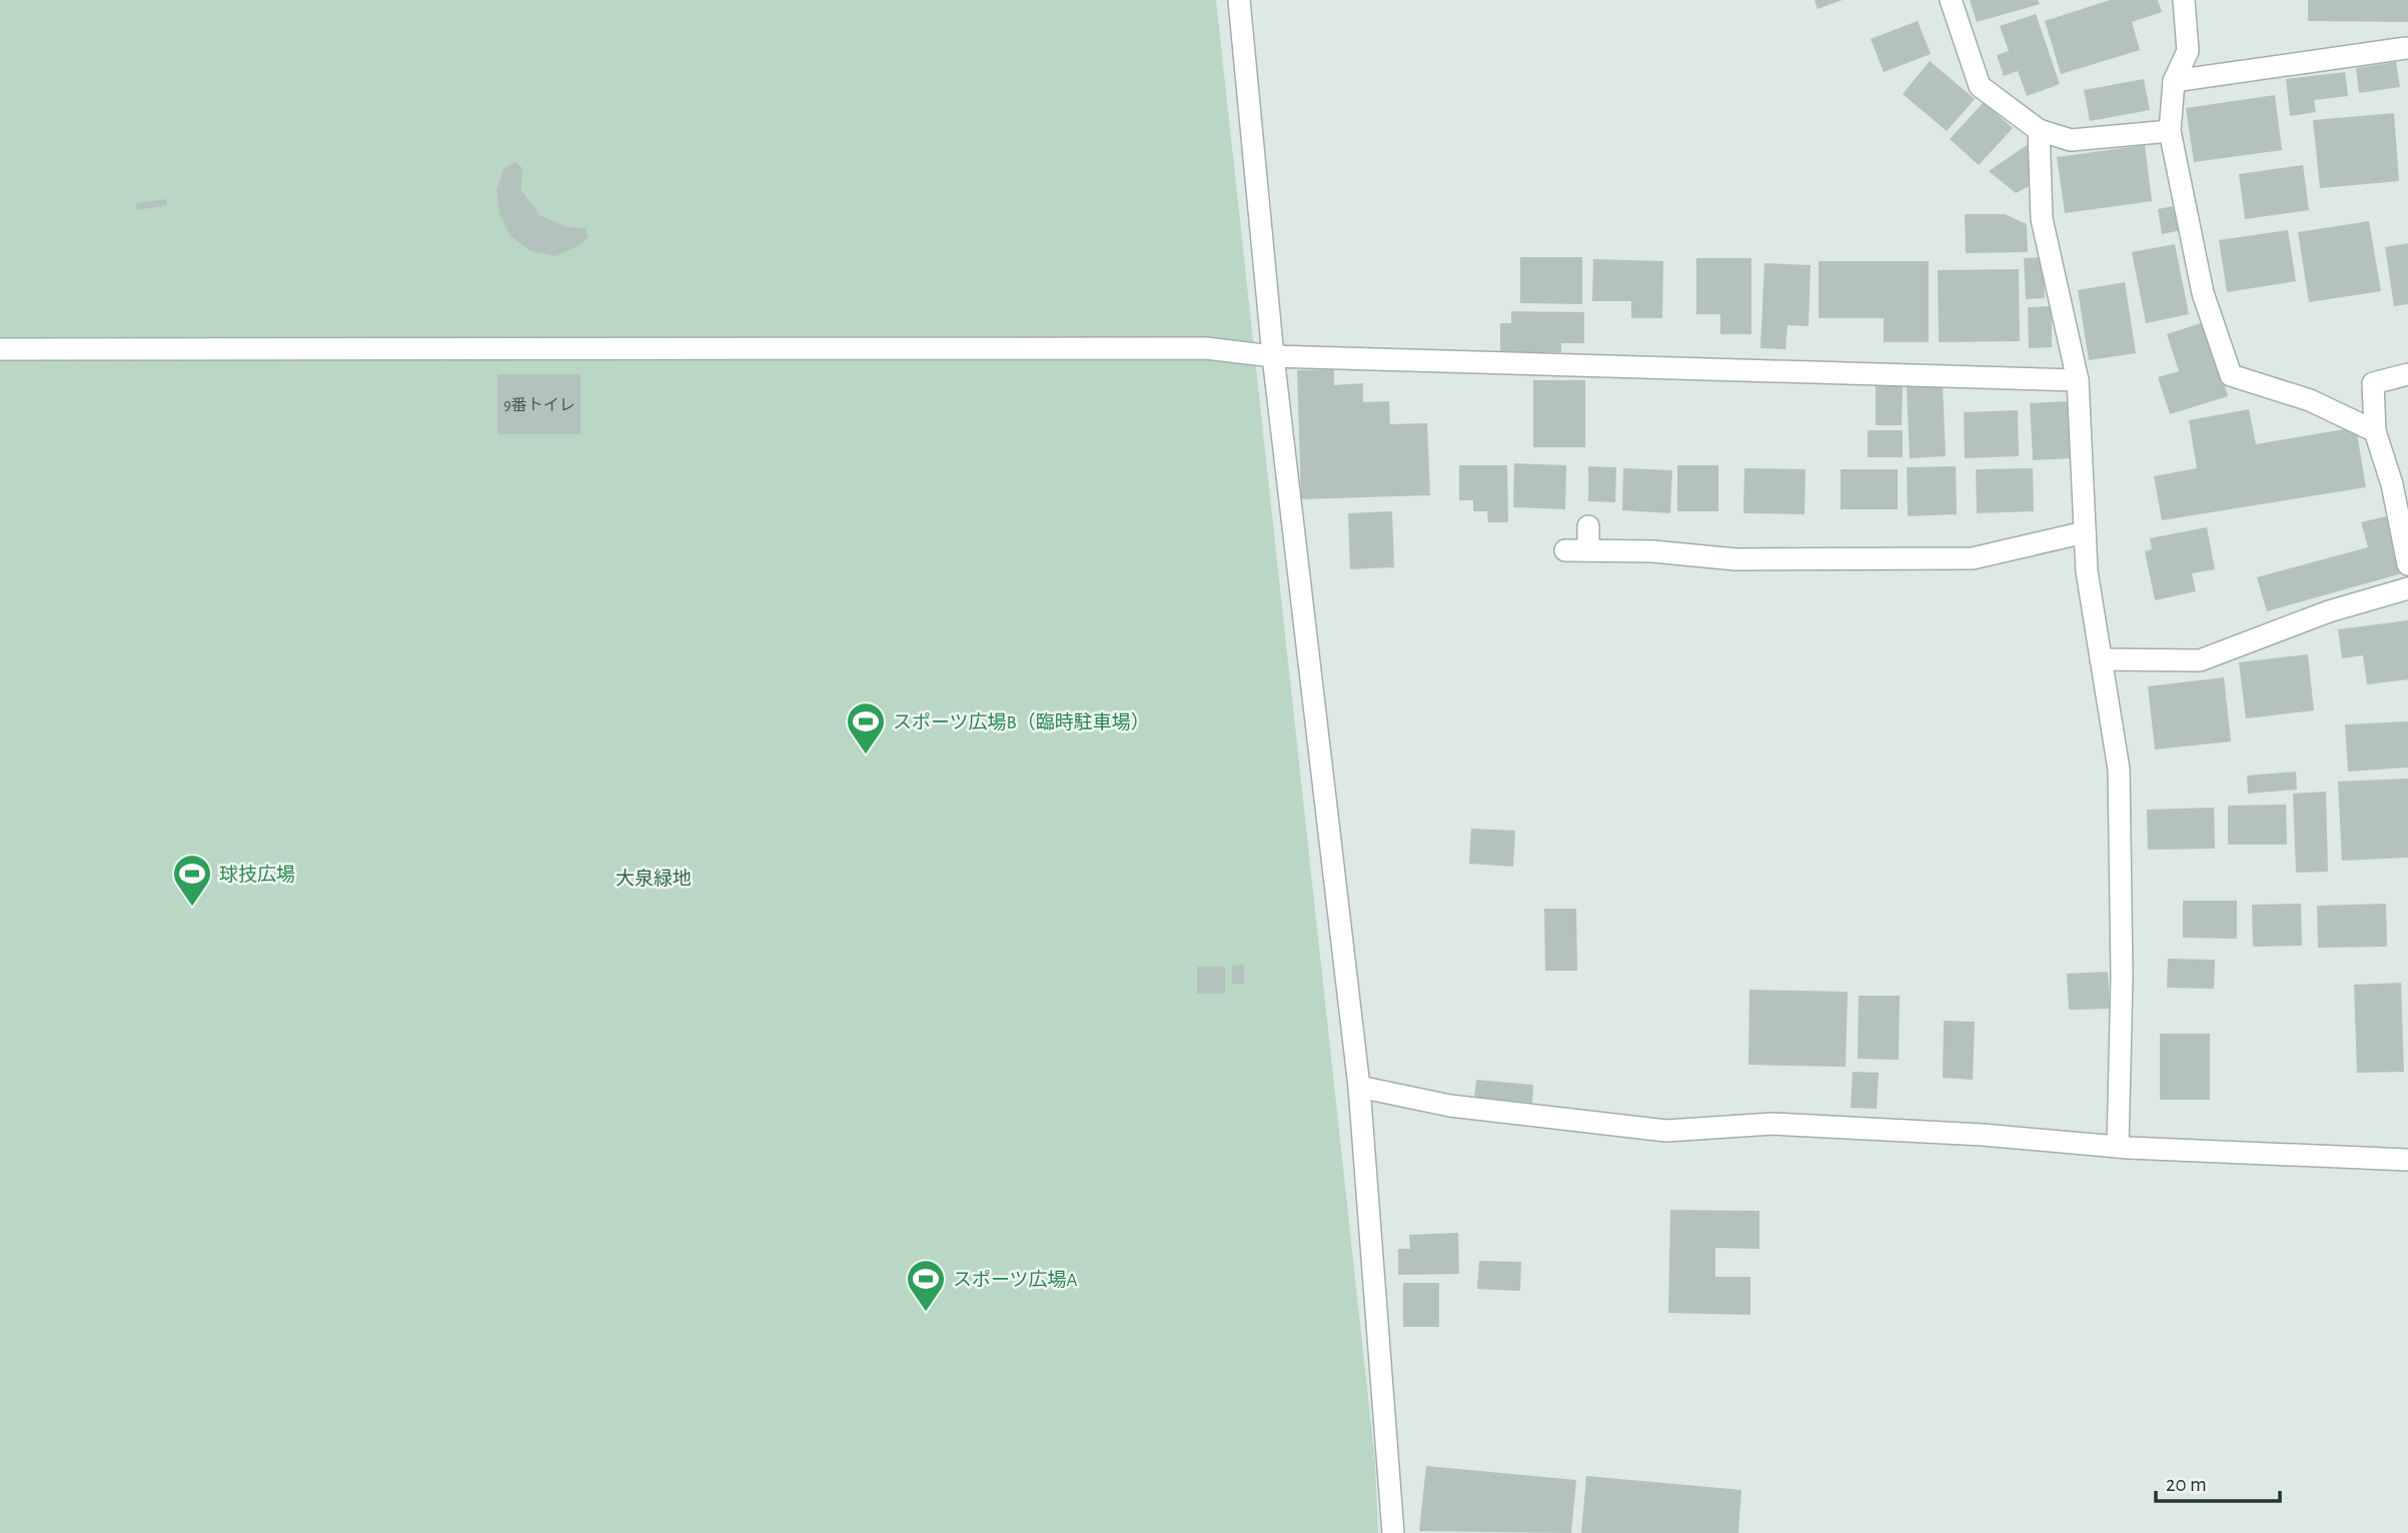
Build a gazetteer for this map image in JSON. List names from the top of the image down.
{
  "parks": ["大泉緑地"],
  "places": {
    "sports": ["スポーツ広場B（臨時駐車場）", "球技広場", "スポーツ広場A"]
  },
  "house_numbers": ["9番トイレ"],
  "scale_bar": "20 m"
}
